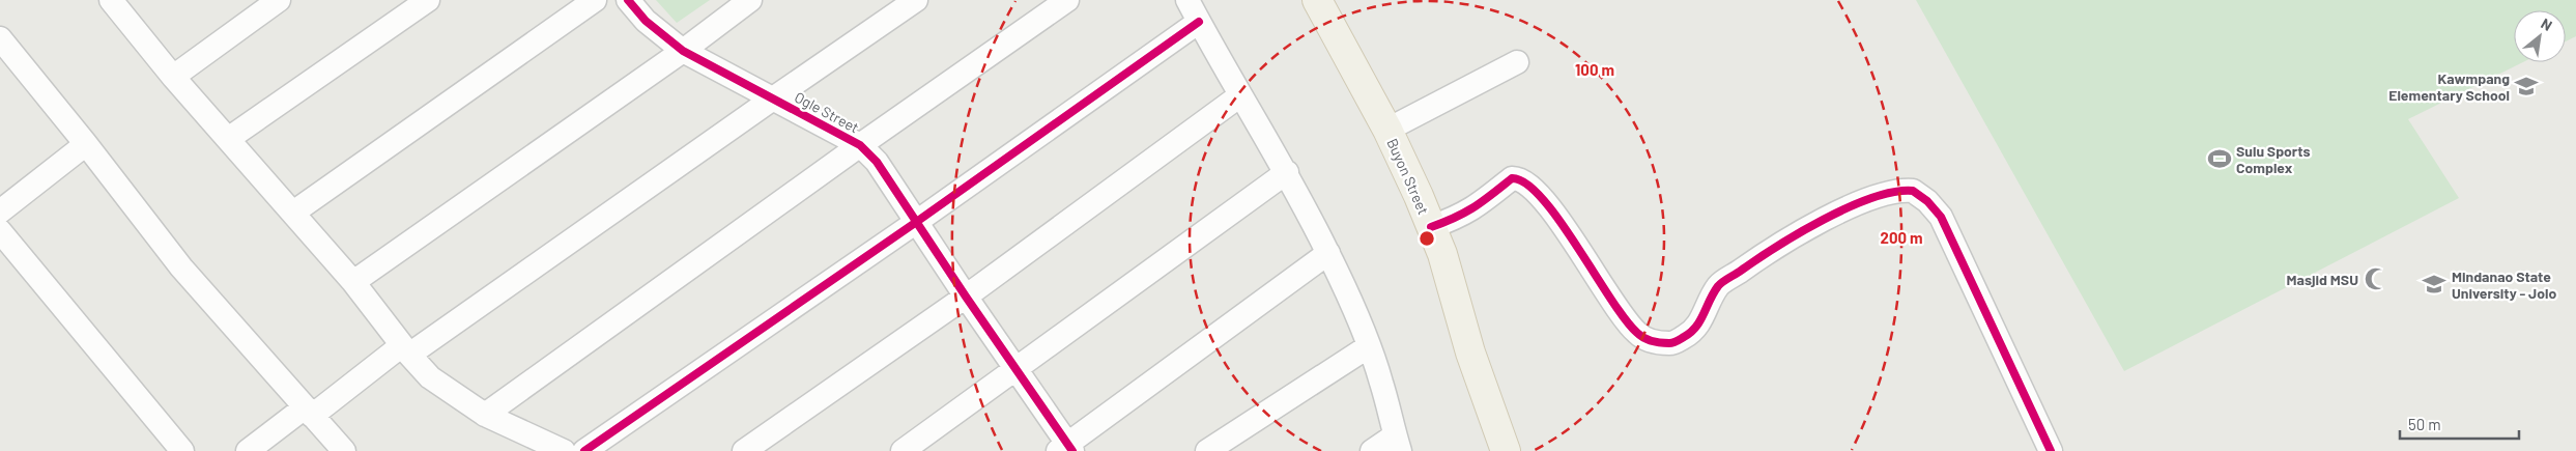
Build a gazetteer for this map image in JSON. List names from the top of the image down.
{
  "streets": {
    "main road": ["Buyon Street"],
    "street": ["Ogle Street"]
  },
  "places": {
    "school or university": ["Kawmpang Elementary School", "Mindanao State University - Jolo"],
    "sports": ["Sulu Sports Complex"],
    "mosque": ["Masjid MSU"]
  },
  "scale_bar": "50 m",
  "north": "top right",
  "rings": ["100 m", "200 m"]
}
